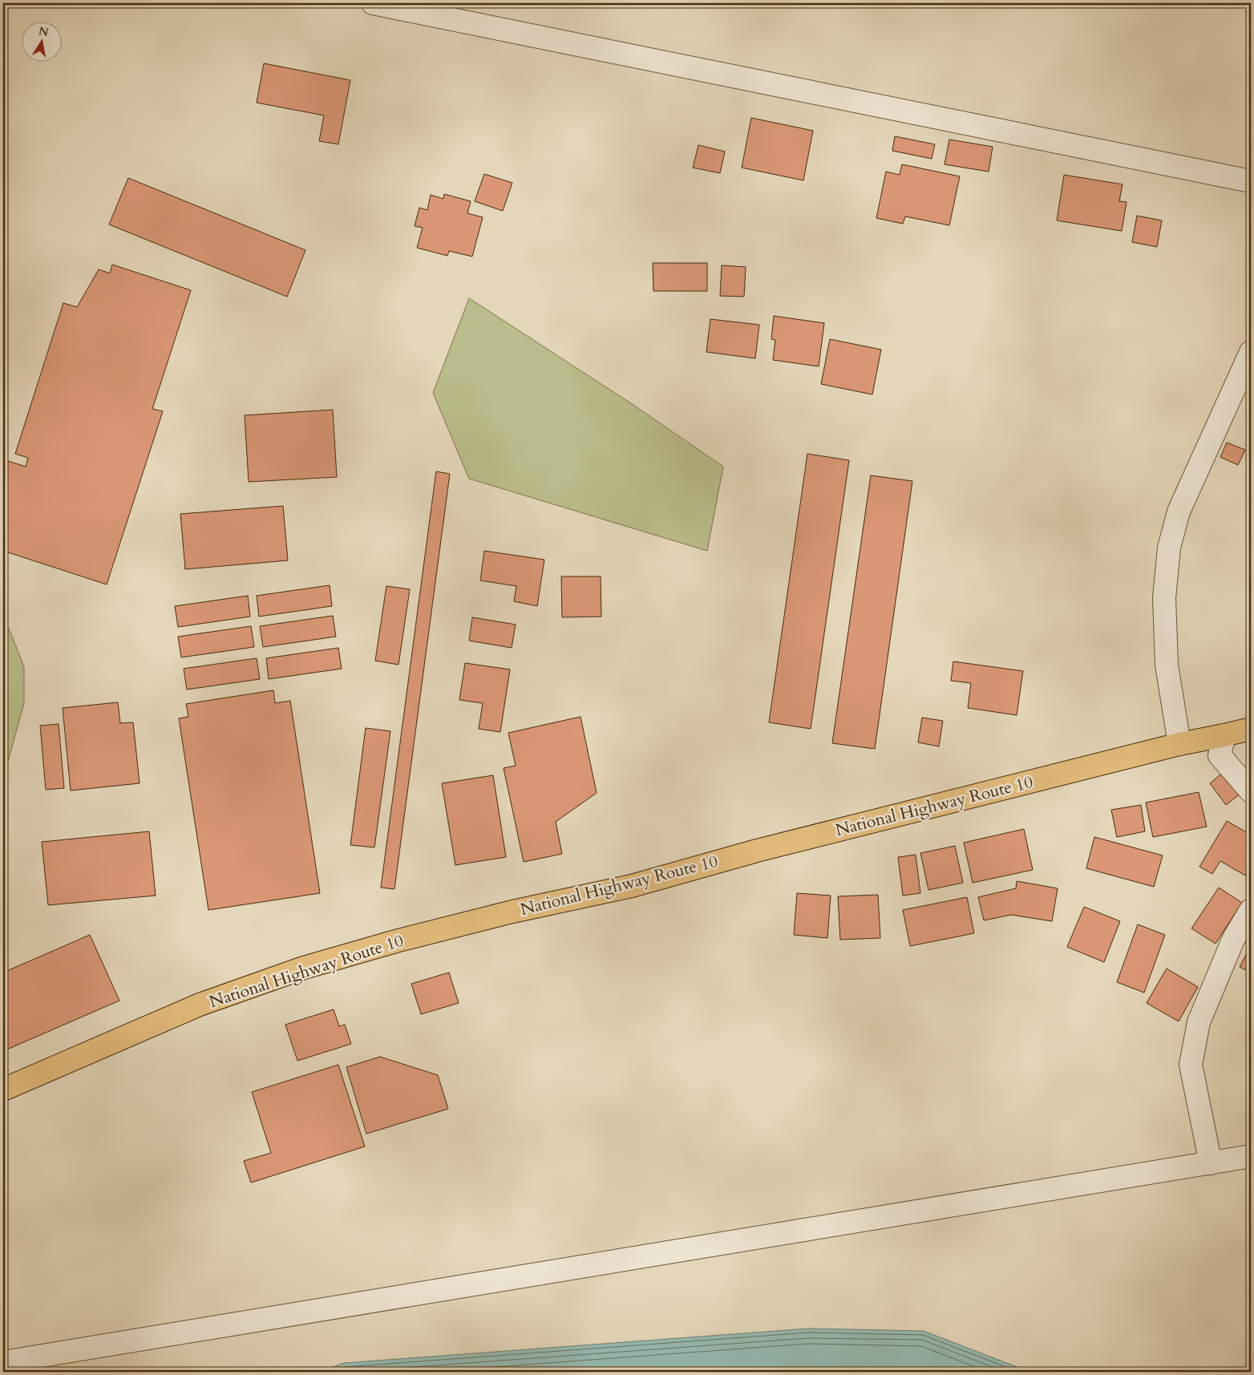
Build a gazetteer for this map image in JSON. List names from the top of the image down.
{
  "streets": {
    "highway": ["National Highway Route 10"]
  },
  "north": "top"
}
